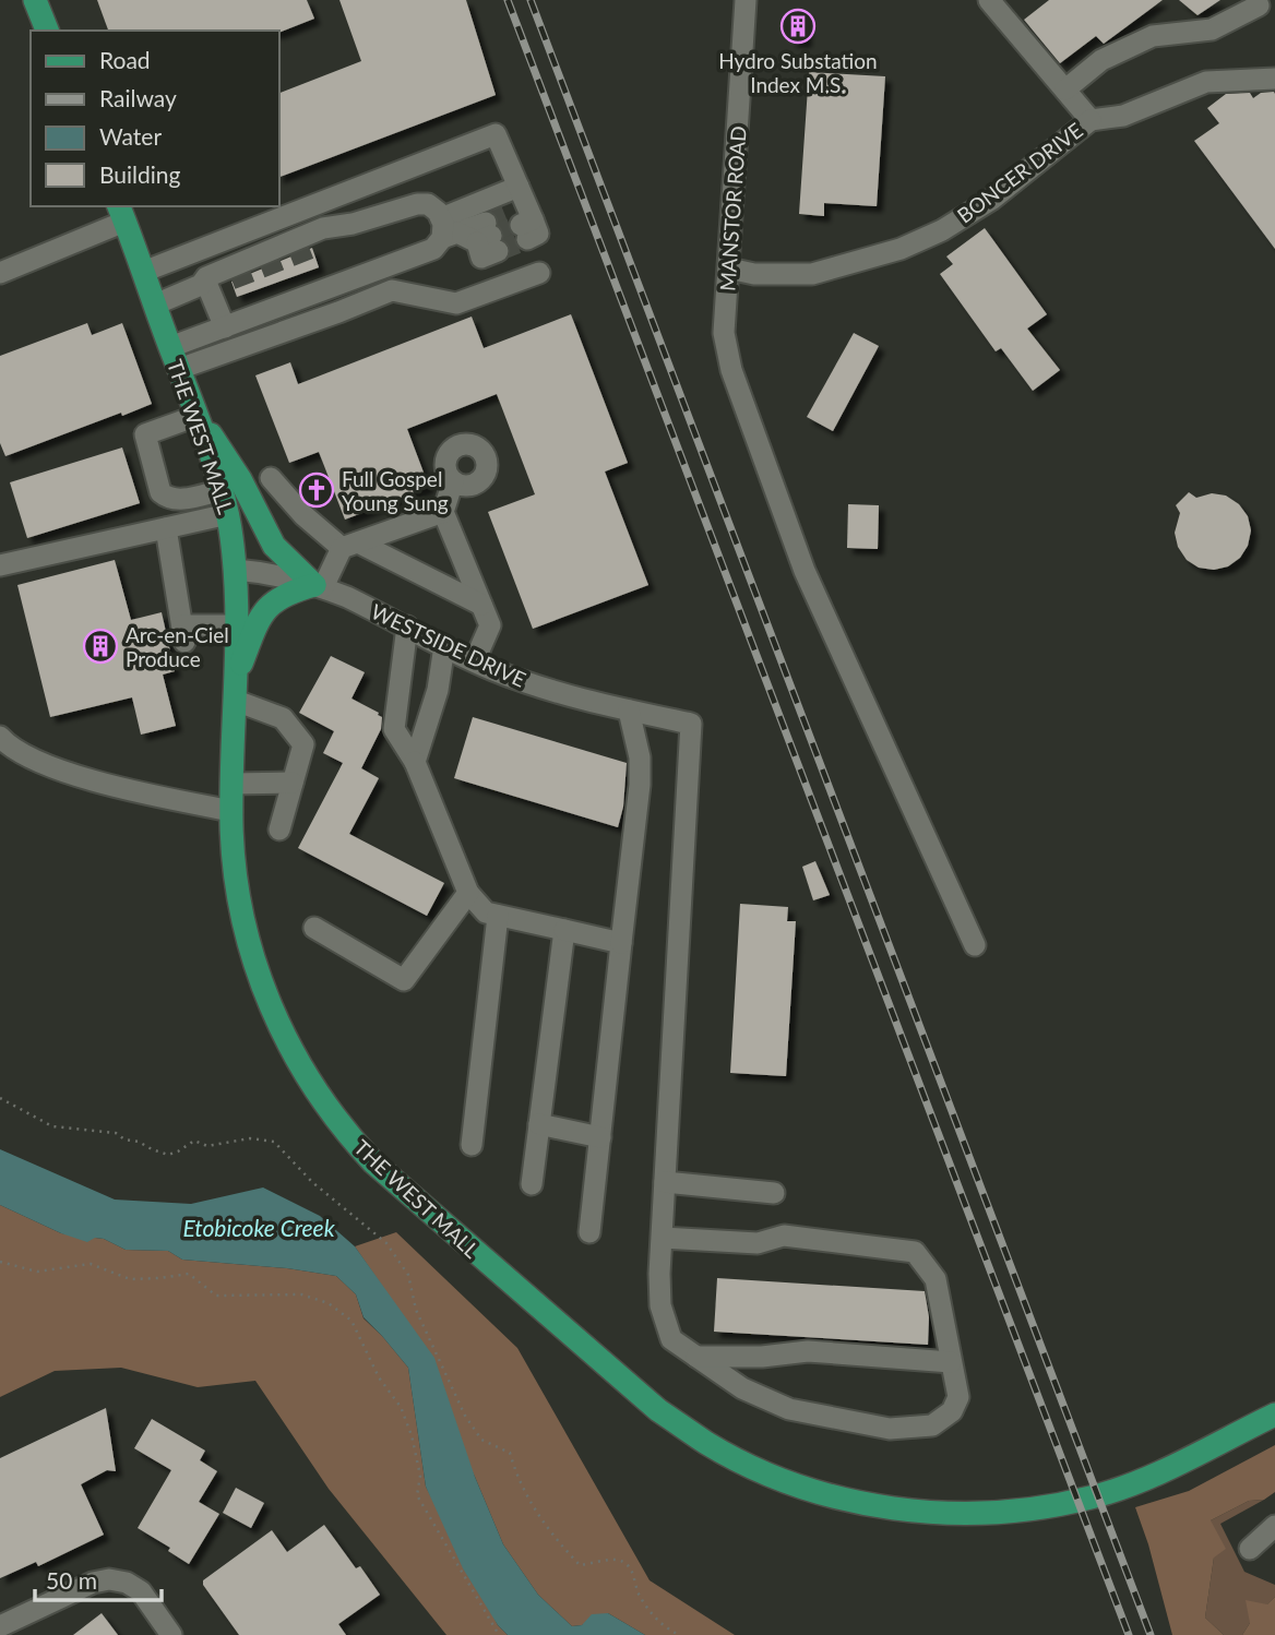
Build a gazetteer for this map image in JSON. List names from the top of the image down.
{
  "streets": {
    "main road": ["THE WEST MALL"],
    "street": ["BONCER DRIVE", "MANSTOR ROAD", "WESTSIDE DRIVE"]
  },
  "crossings": [
    ["BONCER DRIVE", "MANSTOR ROAD"],
    ["THE WEST MALL", "WESTSIDE DRIVE"]
  ],
  "water": ["Etobicoke Creek"],
  "places": {
    "building": ["Hydro Substation Index M.S.", "Arc-en-Ciel Produce"],
    "church": ["Full Gospel Young Sung"]
  },
  "legend": [
    "Road",
    "Railway",
    "Water",
    "Building"
  ],
  "scale_bar": "50 m"
}
